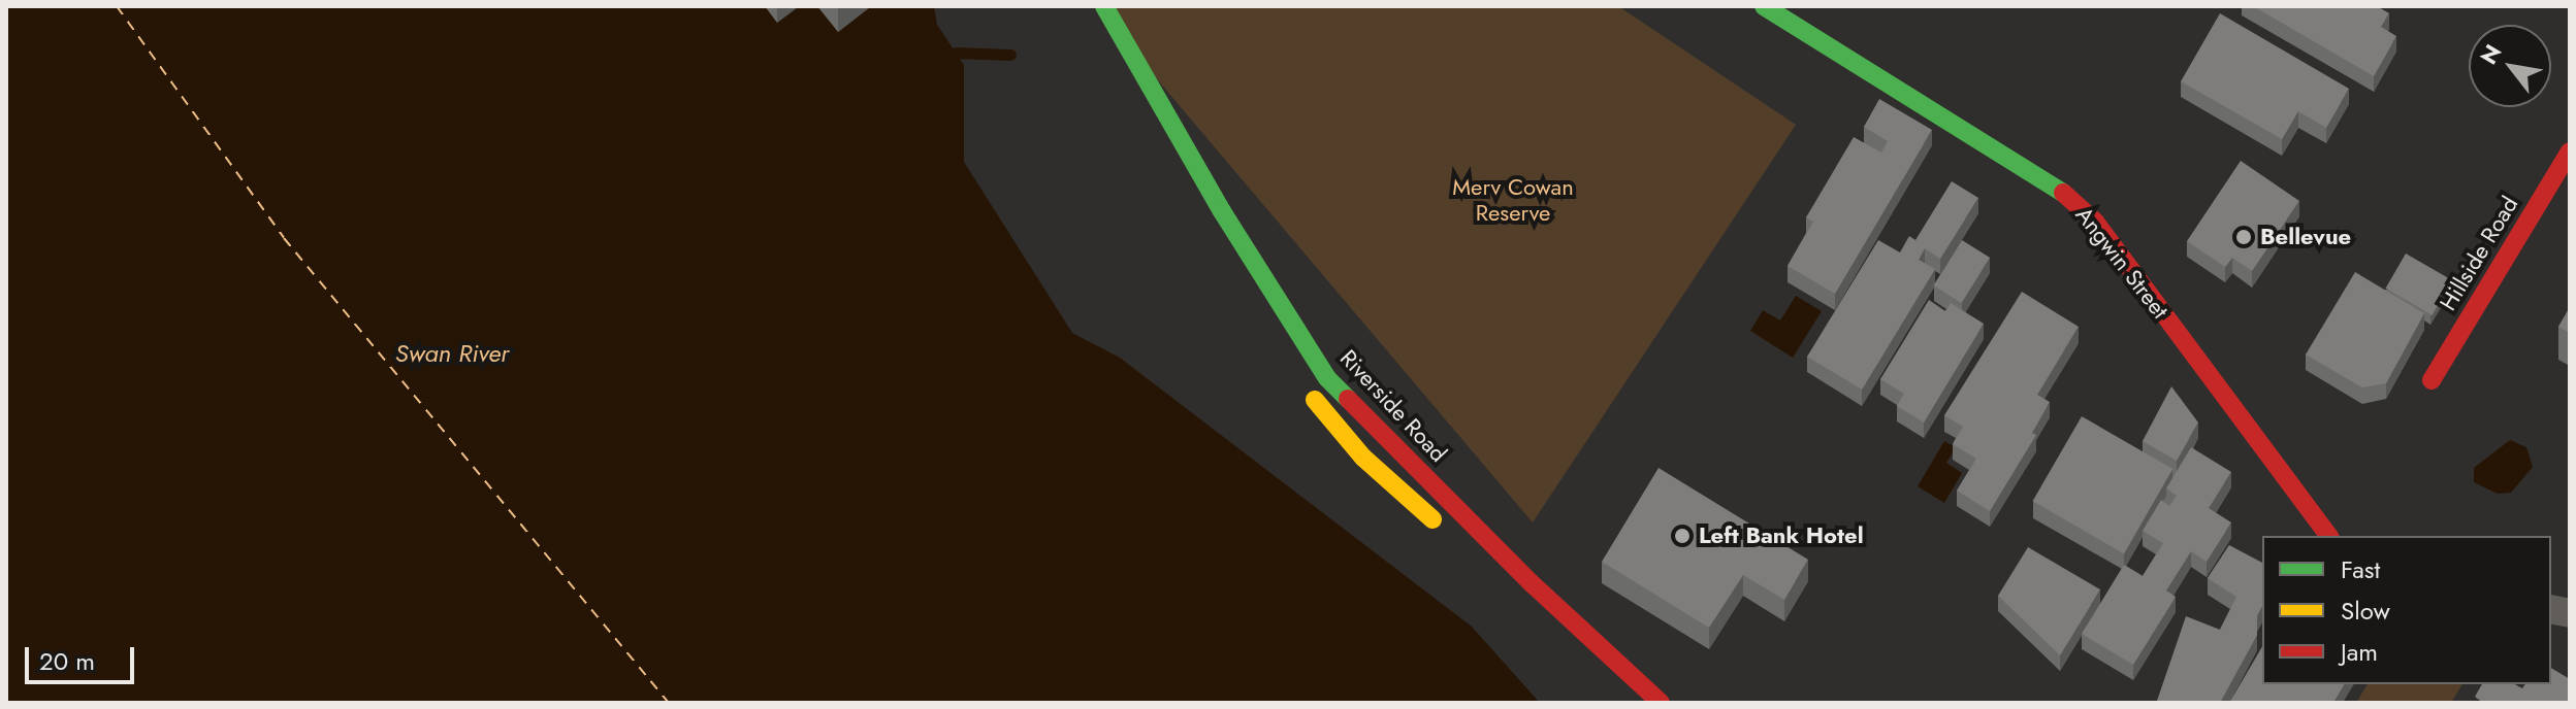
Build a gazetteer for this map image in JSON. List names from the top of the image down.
{
  "streets": {
    "street": ["Hillside Road", "Angwin Street", "Riverside Road"]
  },
  "water": ["Swan River"],
  "parks": ["Merv Cowan Reserve"],
  "places": ["Bellevue", "Left Bank Hotel"],
  "legend": ["Fast", "Slow", "Jam"],
  "scale_bar": "20 m",
  "north": "top left"
}
